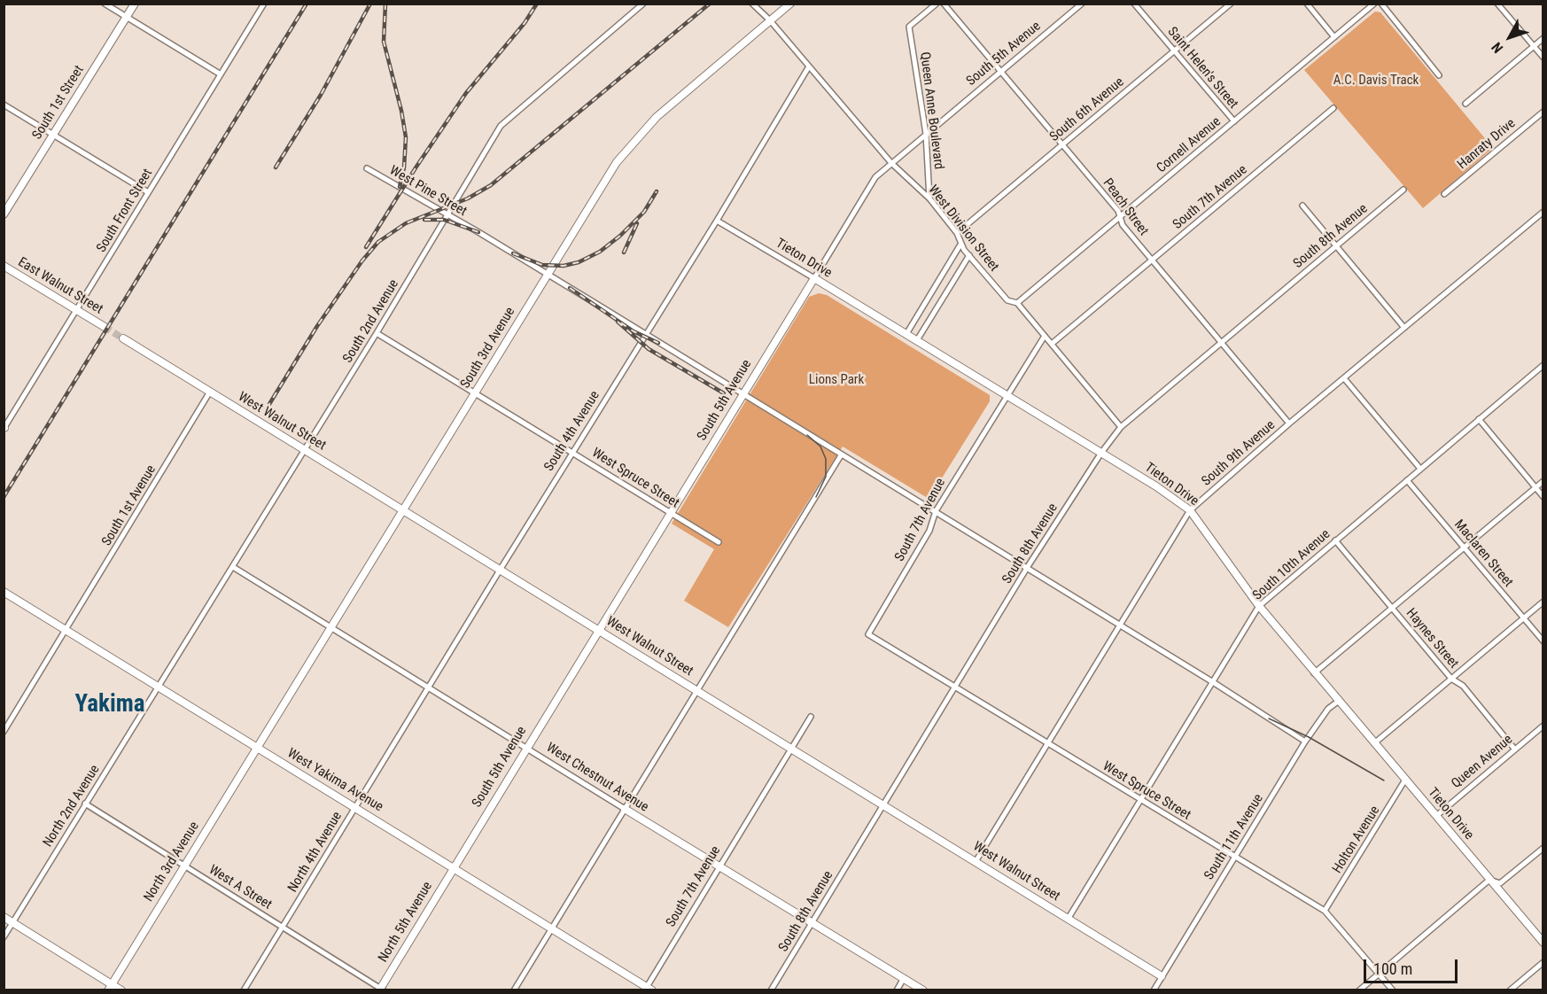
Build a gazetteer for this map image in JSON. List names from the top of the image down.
{
  "streets": {
    "main road": [
      "South 5th Avenue",
      "South 1st Street",
      "Tieton Drive",
      "East Walnut Street",
      "South 3rd Avenue",
      "West Walnut Street",
      "West Chestnut Avenue",
      "West Yakima Avenue",
      "North 3rd Avenue",
      "North 5th Avenue"
    ],
    "street": [
      "Saint Helen's Street",
      "South 6th Avenue",
      "Queen Anne Boulevard",
      "Hanraty Drive",
      "Cornell Avenue",
      "West Pine Street",
      "South 7th Avenue",
      "Peach Street",
      "South Front Street",
      "West Division Street",
      "South 8th Avenue",
      "South 2nd Avenue",
      "South 4th Avenue",
      "South 9th Avenue",
      "West Spruce Street",
      "South 1st Avenue",
      "Maclaren Street",
      "South 10th Avenue",
      "Haynes Street",
      "Queen Avenue",
      "North 2nd Avenue",
      "South 11th Avenue",
      "Holton Avenue",
      "North 4th Avenue",
      "West A Street"
    ]
  },
  "crossings": [
    ["South 5th Avenue", "Queen Anne Boulevard"],
    ["South 5th Avenue", "West Pine Street"],
    ["South 5th Avenue", "Peach Street"],
    ["South 5th Avenue", "West Division Street"],
    ["South 5th Avenue", "Tieton Drive"],
    ["South 5th Avenue", "West Walnut Street"],
    ["South 5th Avenue", "West Spruce Street"],
    ["South 5th Avenue", "West Chestnut Avenue"],
    ["South 5th Avenue", "West Yakima Avenue"],
    ["South 5th Avenue", "North 5th Avenue"],
    ["Saint Helen's Street", "South 6th Avenue"],
    ["Saint Helen's Street", "Cornell Avenue"],
    ["South 6th Avenue", "Peach Street"],
    ["South 6th Avenue", "West Division Street"],
    ["Queen Anne Boulevard", "West Division Street"],
    ["Cornell Avenue", "Peach Street"],
    ["Cornell Avenue", "West Division Street"],
    ["West Pine Street", "South 7th Avenue"],
    ["West Pine Street", "South 8th Avenue"],
    ["West Pine Street", "South 2nd Avenue"],
    ["West Pine Street", "South 3rd Avenue"],
    ["West Pine Street", "South 4th Avenue"],
    ["West Pine Street", "South 9th Avenue"],
    ["West Pine Street", "South 10th Avenue"],
    ["West Pine Street", "South 11th Avenue"],
    ["South 7th Avenue", "Peach Street"],
    ["South 7th Avenue", "West Division Street"],
    ["South 7th Avenue", "Tieton Drive"],
    ["South 7th Avenue", "West Walnut Street"],
    ["South 7th Avenue", "West Spruce Street"],
    ["South 7th Avenue", "West Chestnut Avenue"],
    ["South 7th Avenue", "West Yakima Avenue"],
    ["Peach Street", "South 8th Avenue"],
    ["Peach Street", "South 9th Avenue"],
    ["South Front Street", "East Walnut Street"],
    ["West Division Street", "South 8th Avenue"],
    ["West Division Street", "South 3rd Avenue"],
    ["West Division Street", "South 4th Avenue"],
    ["South 8th Avenue", "Tieton Drive"],
    ["South 8th Avenue", "West Walnut Street"],
    ["South 8th Avenue", "West Spruce Street"],
    ["South 8th Avenue", "West Chestnut Avenue"],
    ["Tieton Drive", "South 4th Avenue"],
    ["Tieton Drive", "South 9th Avenue"],
    ["Tieton Drive", "South 10th Avenue"],
    ["Tieton Drive", "Queen Avenue"],
    ["Tieton Drive", "South 11th Avenue"],
    ["Tieton Drive", "Holton Avenue"],
    ["South 2nd Avenue", "West Walnut Street"],
    ["South 2nd Avenue", "West Spruce Street"],
    ["South 2nd Avenue", "West Chestnut Avenue"],
    ["South 2nd Avenue", "West Yakima Avenue"],
    ["South 2nd Avenue", "North 2nd Avenue"],
    ["South 3rd Avenue", "West Walnut Street"],
    ["South 3rd Avenue", "West Spruce Street"],
    ["South 3rd Avenue", "West Chestnut Avenue"],
    ["South 3rd Avenue", "West Yakima Avenue"],
    ["South 3rd Avenue", "North 3rd Avenue"],
    ["West Walnut Street", "South 4th Avenue"],
    ["West Walnut Street", "South 9th Avenue"],
    ["West Walnut Street", "South 1st Avenue"],
    ["West Walnut Street", "South 10th Avenue"],
    ["West Walnut Street", "South 11th Avenue"],
    ["South 4th Avenue", "West Spruce Street"],
    ["South 4th Avenue", "West Chestnut Avenue"],
    ["South 4th Avenue", "West Yakima Avenue"],
    ["South 4th Avenue", "North 4th Avenue"],
    ["South 9th Avenue", "West Spruce Street"],
    ["West Spruce Street", "South 10th Avenue"],
    ["West Spruce Street", "South 11th Avenue"],
    ["West Spruce Street", "Holton Avenue"],
    ["South 1st Avenue", "West Yakima Avenue"],
    ["Maclaren Street", "South 10th Avenue"],
    ["South 10th Avenue", "Haynes Street"],
    ["Haynes Street", "Queen Avenue"],
    ["West Yakima Avenue", "North 2nd Avenue"],
    ["West Yakima Avenue", "North 4th Avenue"],
    ["West Yakima Avenue", "North 3rd Avenue"],
    ["West Yakima Avenue", "North 5th Avenue"],
    ["North 2nd Avenue", "West A Street"],
    ["North 4th Avenue", "West A Street"],
    ["North 3rd Avenue", "West A Street"],
    ["West A Street", "North 5th Avenue"]
  ],
  "districts": ["Yakima"],
  "parks": ["A.C. Davis Track", "Lions Park"],
  "scale_bar": "100 m",
  "north": "bottom left"
}
